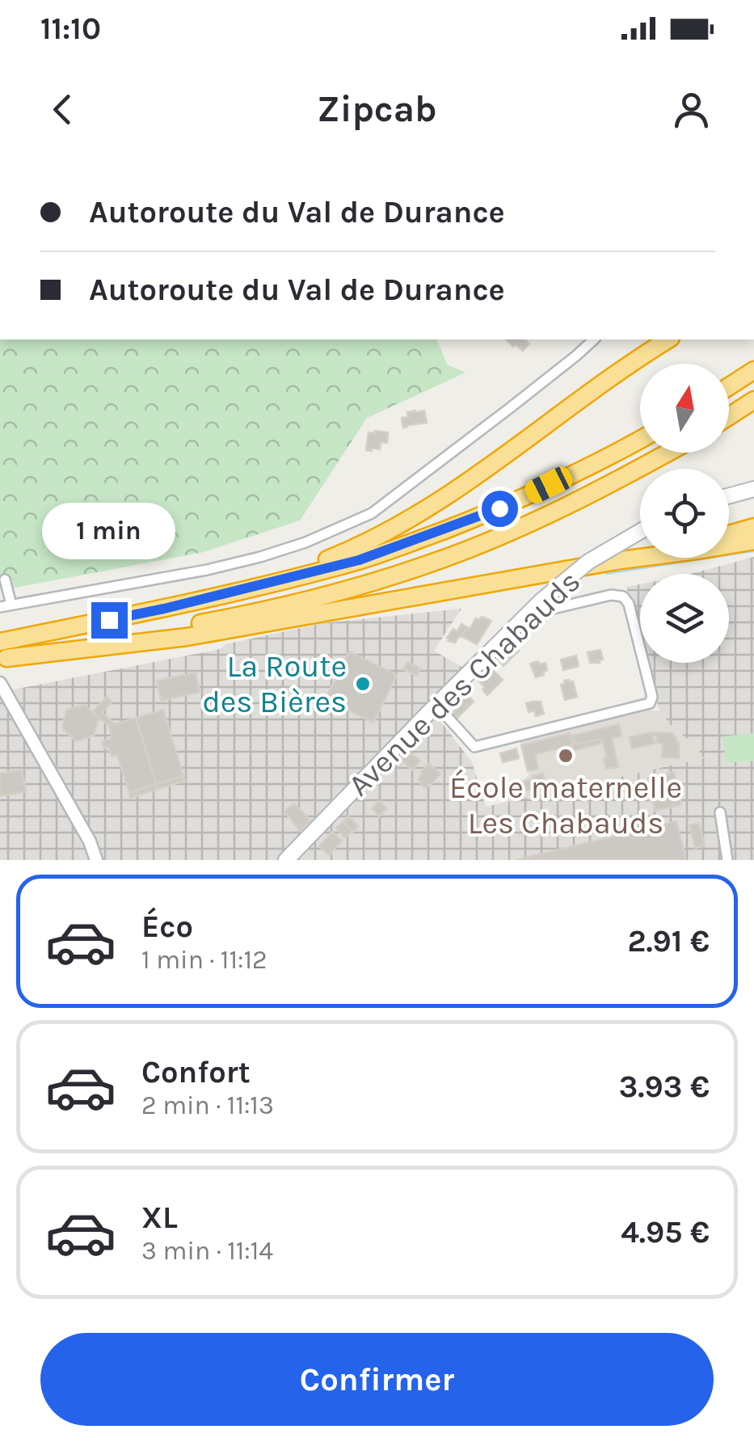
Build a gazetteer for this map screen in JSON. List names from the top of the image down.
{
  "streets": {
    "main road": ["Avenue des Chabauds"]
  },
  "places": ["La Route des Bières", "École maternelle Les Chabauds"],
  "north": "top",
  "page": {
    "status": "11:10",
    "header": "Zipcab",
    "banner": ["Autoroute du Val de Durance", "Autoroute du Val de Durance"],
    "bubble": "1 min",
    "list": [
      {
        "name": "Éco",
        "note": "1 min · 11:12",
        "value": "2.91 €"
      },
      {
        "name": "Confort",
        "note": "2 min · 11:13",
        "value": "3.93 €"
      },
      {
        "name": "XL",
        "note": "3 min · 11:14",
        "value": "4.95 €"
      }
    ],
    "buttons": "Confirmer"
  }
}
